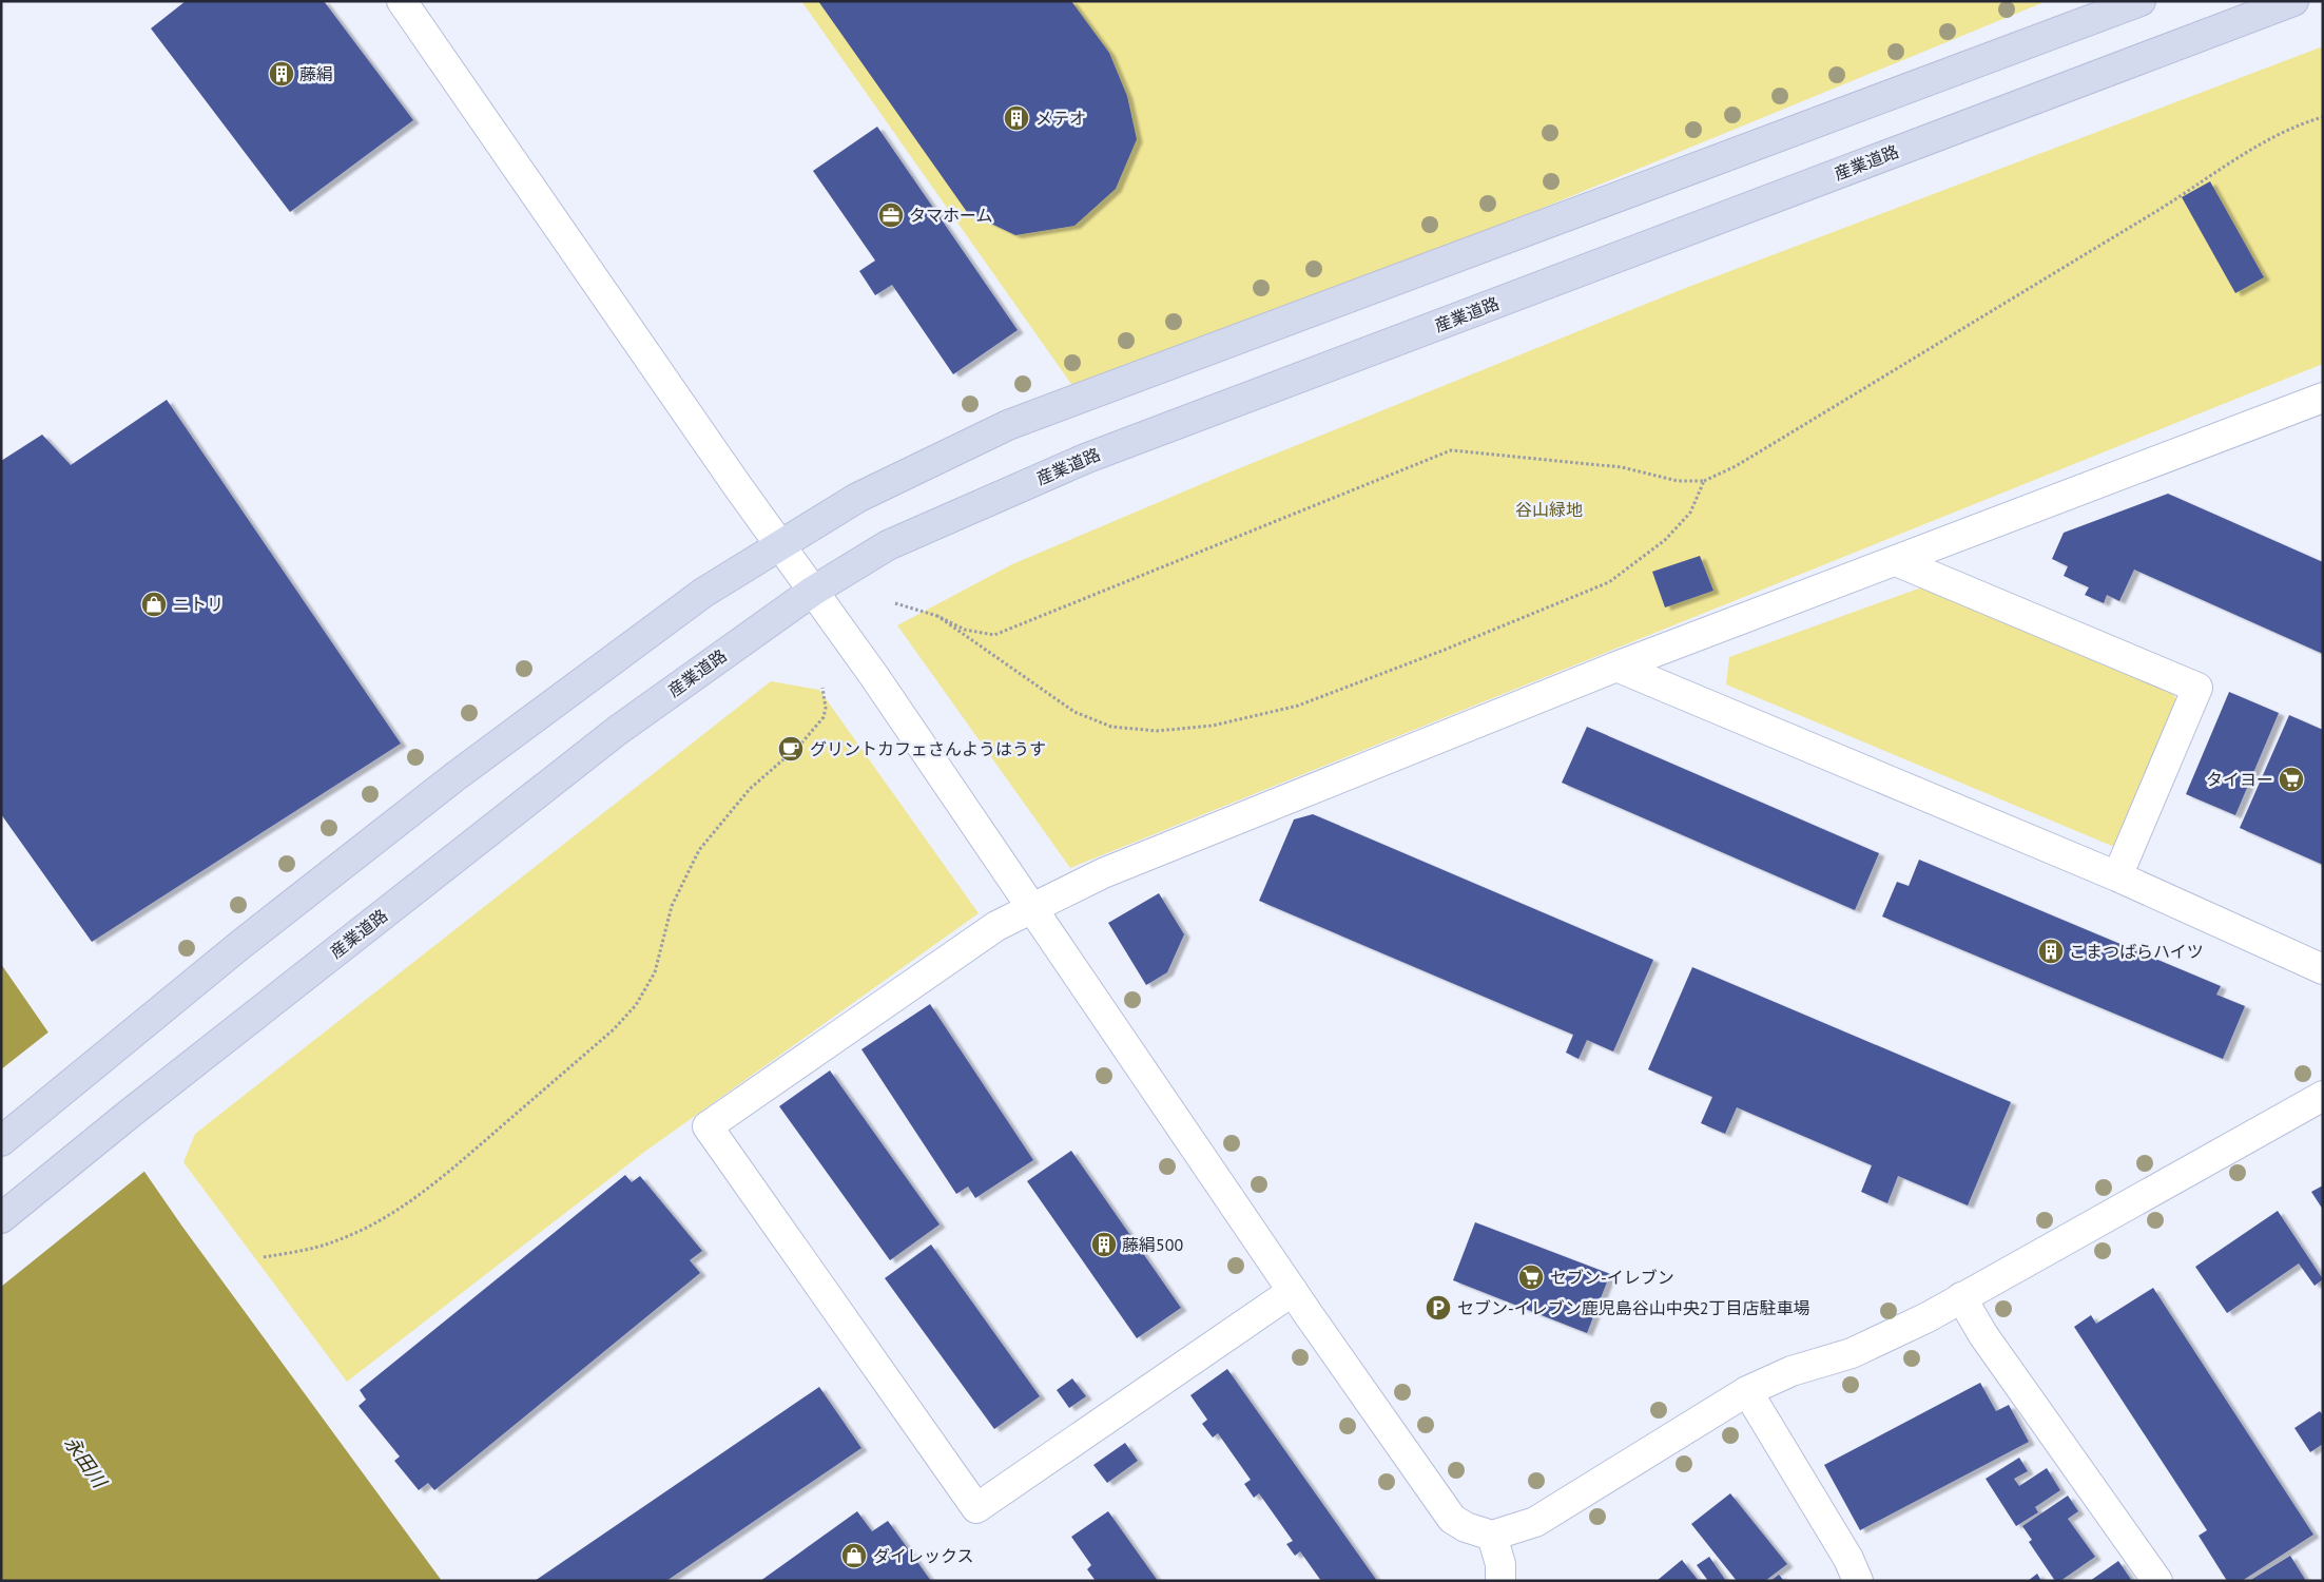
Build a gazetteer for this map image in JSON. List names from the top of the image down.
{
  "streets": {
    "main road": ["産業道路"]
  },
  "water": ["永田川"],
  "parks": ["谷山緑地"],
  "places": {
    "building": [
      "藤絹",
      "メテオ",
      "こまつばらハイツ",
      "藤絹500"
    ],
    "office": ["タマホーム"],
    "shop": ["ニトリ", "ダイレックス"],
    "cafe": ["グリントカフェさんようはうす"],
    "supermarket": ["タイヨー", "セブン-イレブン"],
    "parking": ["セブン-イレブン鹿児島谷山中央2丁目店駐車場"]
  }
}
